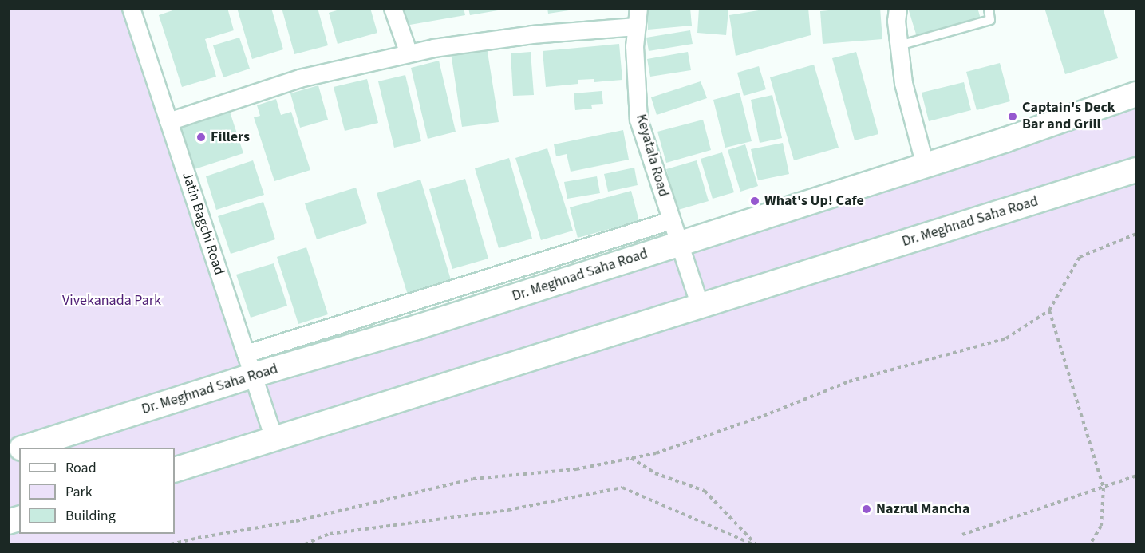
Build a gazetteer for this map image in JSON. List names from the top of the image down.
{
  "streets": {
    "street": ["Keyatala Road", "Dr. Meghnad Saha Road", "Jatin Bagchi Road"]
  },
  "crossings": [
    ["Keyatala Road", "Dr. Meghnad Saha Road"],
    ["Dr. Meghnad Saha Road", "Jatin Bagchi Road"]
  ],
  "parks": ["Vivekanada Park"],
  "places": [
    "Captain's Deck Bar and Grill",
    "Fillers",
    "What's Up! Cafe",
    "Nazrul Mancha"
  ],
  "legend": ["Road", "Park", "Building"]
}
